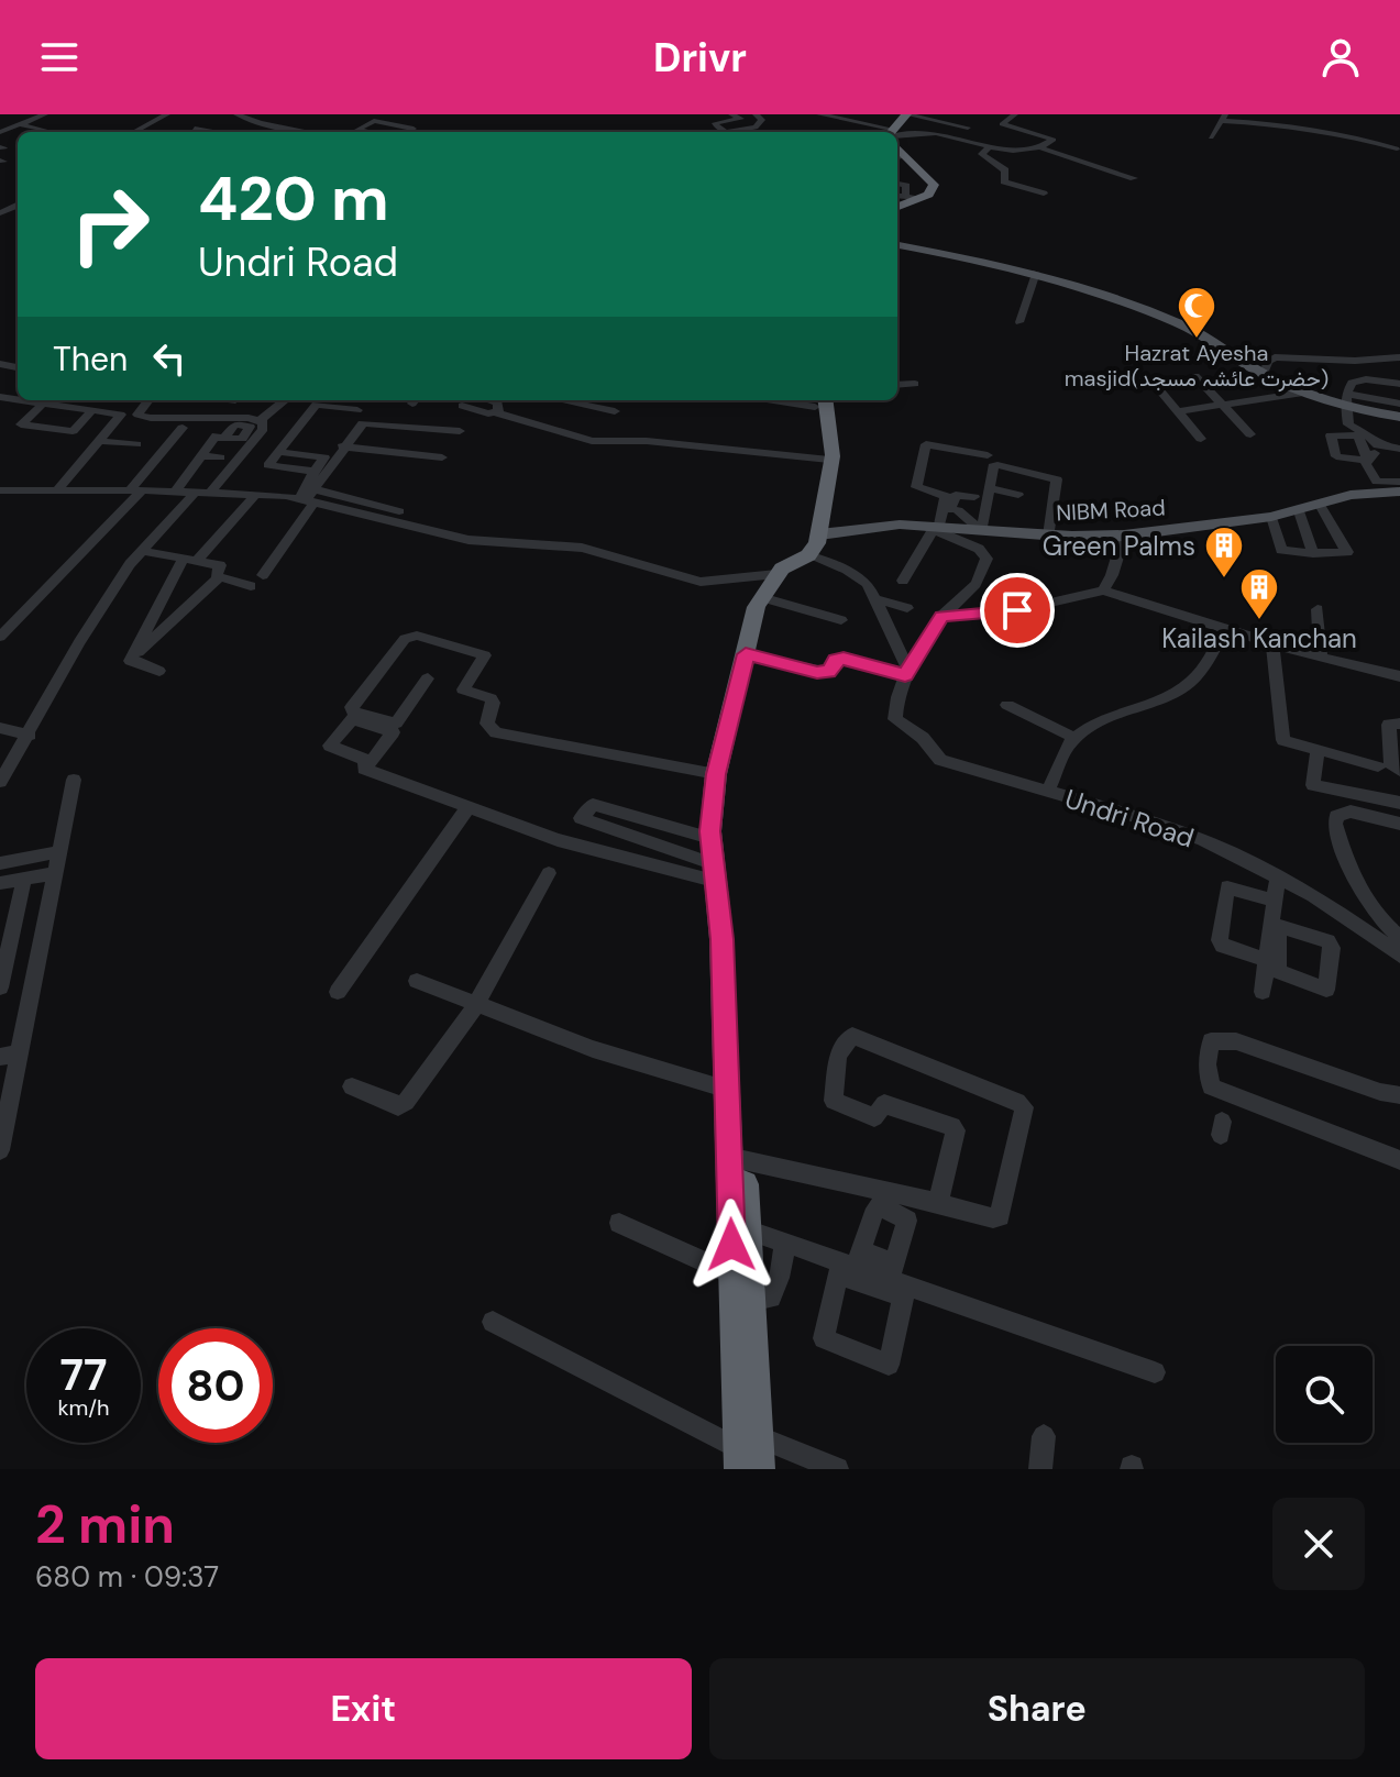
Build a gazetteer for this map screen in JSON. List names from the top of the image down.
{
  "streets": {
    "main road": ["NIBM Road"],
    "street": ["Undri Road"]
  },
  "crossings": [
    ["NIBM Road", "Undri Road"]
  ],
  "places": {
    "mosque": ["Hazrat Ayesha masjid(حضرت عائشہ مسجد)"],
    "building": ["Green Palms", "Kailash Kanchan"]
  },
  "page": {
    "header": "Drivr",
    "turn": ["420 m", "Undri Road"],
    "then": "Then",
    "speed": "77 km/h",
    "limit": "80",
    "heading": ["2 min", "680 m · 09:37"],
    "buttons": ["Exit", "Share"]
  }
}
